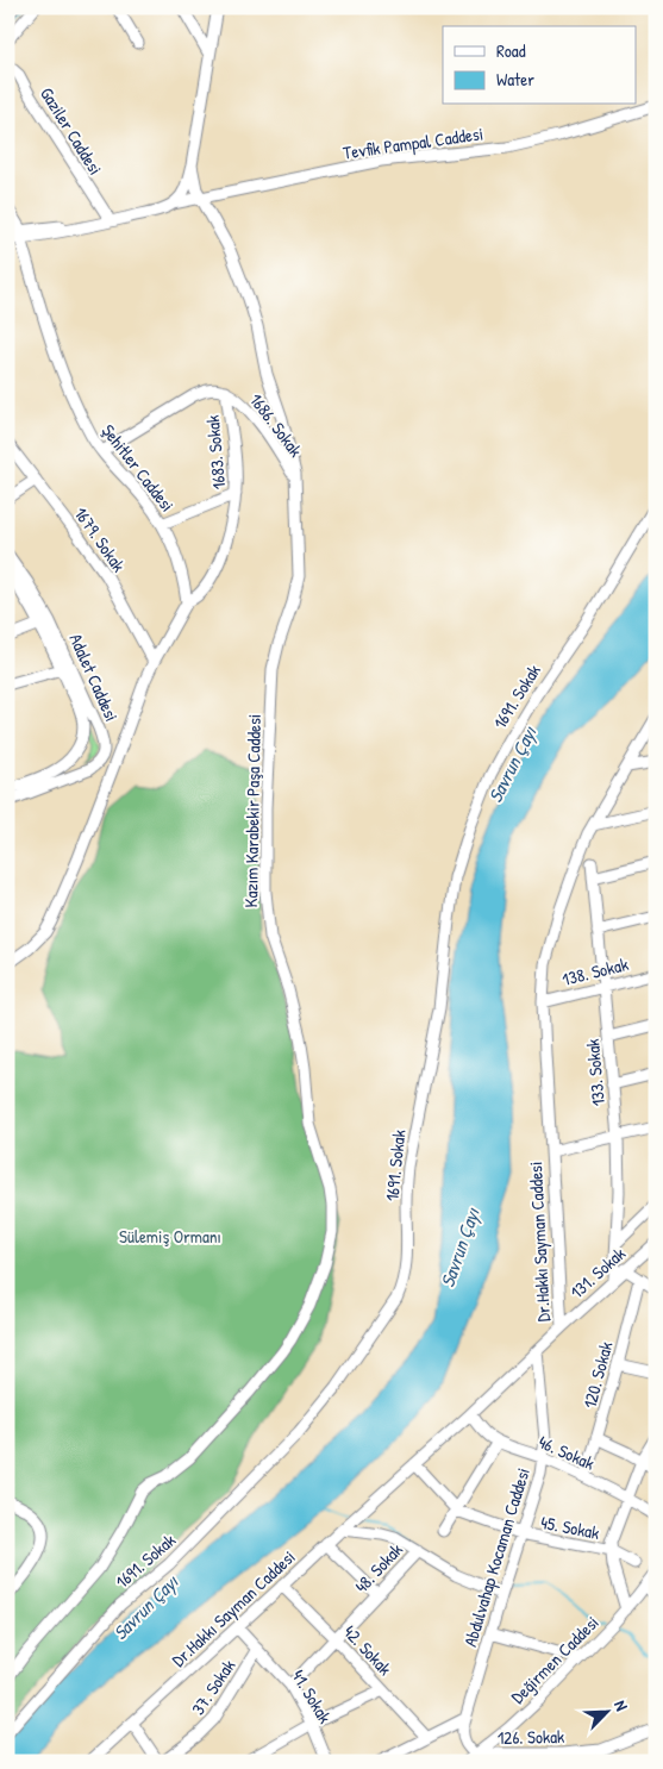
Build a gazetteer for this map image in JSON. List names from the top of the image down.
{
  "streets": {
    "street": [
      "Gaziler Caddesi",
      "Tevfik Pampal Caddesi",
      "1686. Sokak",
      "1683. Sokak",
      "Şehitler Caddesi",
      "1679. Sokak",
      "Adalet Caddesi",
      "1691. Sokak",
      "Kazım Karabekir Paşa Caddesi",
      "138. Sokak",
      "133. Sokak",
      "Dr.Hakkı Sayman Caddesi",
      "131. Sokak",
      "120. Sokak",
      "46. Sokak",
      "45. Sokak",
      "Abdulvahap Kocaman Caddesi",
      "48. Sokak",
      "42. Sokak",
      "Değirmen Caddesi",
      "37. Sokak",
      "41. Sokak",
      "126. Sokak"
    ]
  },
  "crossings": [
    ["Gaziler Caddesi", "Tevfik Pampal Caddesi"],
    ["Tevfik Pampal Caddesi", "Şehitler Caddesi"],
    ["Tevfik Pampal Caddesi", "Kazım Karabekir Paşa Caddesi"],
    ["1686. Sokak", "1683. Sokak"],
    ["1686. Sokak", "Şehitler Caddesi"],
    ["1686. Sokak", "Kazım Karabekir Paşa Caddesi"],
    ["1683. Sokak", "Şehitler Caddesi"],
    ["138. Sokak", "133. Sokak"],
    ["138. Sokak", "Dr.Hakkı Sayman Caddesi"],
    ["133. Sokak", "131. Sokak"],
    ["Dr.Hakkı Sayman Caddesi", "131. Sokak"],
    ["Dr.Hakkı Sayman Caddesi", "46. Sokak"],
    ["Dr.Hakkı Sayman Caddesi", "45. Sokak"],
    ["Dr.Hakkı Sayman Caddesi", "Abdulvahap Kocaman Caddesi"],
    ["Dr.Hakkı Sayman Caddesi", "42. Sokak"],
    ["Dr.Hakkı Sayman Caddesi", "41. Sokak"],
    ["120. Sokak", "46. Sokak"],
    ["46. Sokak", "Abdulvahap Kocaman Caddesi"],
    ["45. Sokak", "Abdulvahap Kocaman Caddesi"],
    ["Abdulvahap Kocaman Caddesi", "Değirmen Caddesi"],
    ["Abdulvahap Kocaman Caddesi", "126. Sokak"],
    ["48. Sokak", "42. Sokak"],
    ["48. Sokak", "41. Sokak"],
    ["Değirmen Caddesi", "126. Sokak"],
    ["37. Sokak", "41. Sokak"]
  ],
  "water": ["Savrun Çayı"],
  "parks": ["Sülemiş Ormanı"],
  "legend": ["Road", "Water"],
  "north": "top right"
}
